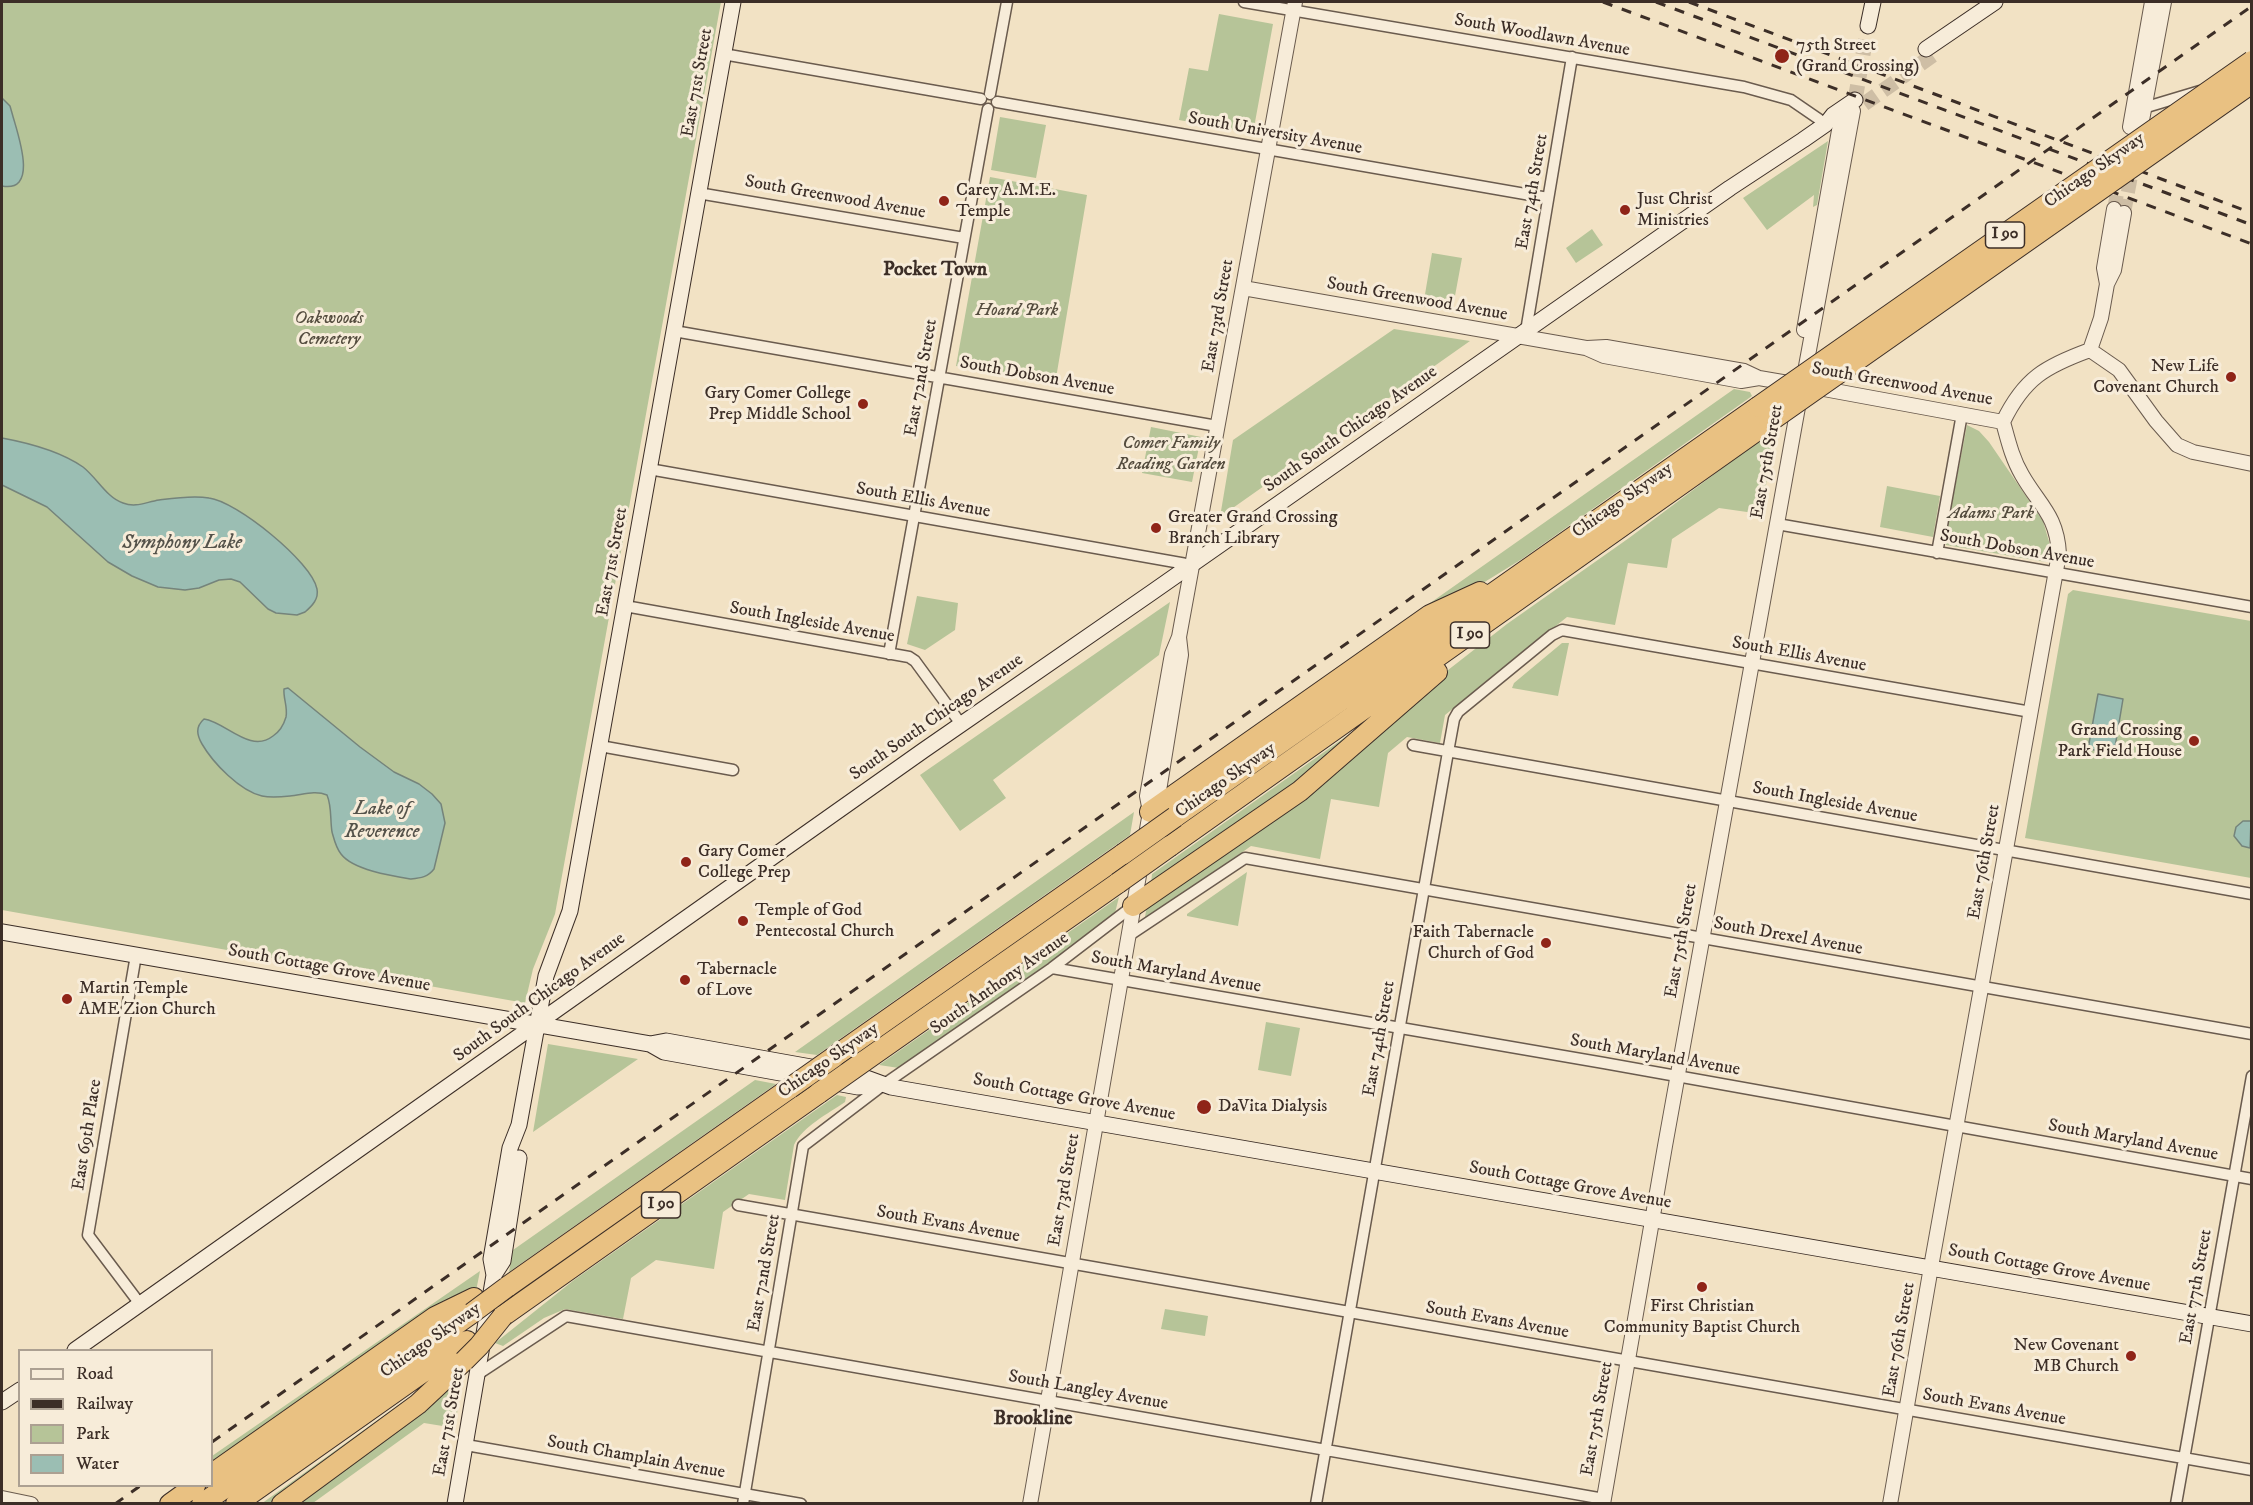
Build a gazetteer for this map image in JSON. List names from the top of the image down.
{
  "streets": {
    "highway": ["Chicago Skyway", "I 90"],
    "main road": ["East 71st Street", "South South Chicago Avenue", "South Cottage Grove Avenue"],
    "street": [
      "South Woodlawn Avenue",
      "South University Avenue",
      "East 74th Street",
      "South Greenwood Avenue",
      "East 73rd Street",
      "South Dobson Avenue",
      "East 72nd Street",
      "East 75th Street",
      "South Ellis Avenue",
      "South Ingleside Avenue",
      "East 76th Street",
      "South Drexel Avenue",
      "South Maryland Avenue",
      "South Anthony Avenue",
      "East 69th Place",
      "South Evans Avenue",
      "East 77th Street",
      "South Langley Avenue",
      "South Champlain Avenue"
    ]
  },
  "crossings": [
    ["South Woodlawn Avenue", "East 74th Street"],
    ["South Woodlawn Avenue", "East 73rd Street"],
    ["South Woodlawn Avenue", "South South Chicago Avenue"],
    ["East 71st Street", "South University Avenue"],
    ["East 71st Street", "Chicago Skyway"],
    ["East 71st Street", "South Greenwood Avenue"],
    ["East 71st Street", "South Dobson Avenue"],
    ["East 71st Street", "South South Chicago Avenue"],
    ["East 71st Street", "South Ellis Avenue"],
    ["East 71st Street", "South Ingleside Avenue"],
    ["East 71st Street", "South Cottage Grove Avenue"],
    ["East 71st Street", "South Langley Avenue"],
    ["East 71st Street", "South Champlain Avenue"],
    ["South University Avenue", "East 74th Street"],
    ["South University Avenue", "East 73rd Street"],
    ["South University Avenue", "East 72nd Street"],
    ["East 74th Street", "South Greenwood Avenue"],
    ["East 74th Street", "South South Chicago Avenue"],
    ["East 74th Street", "South Ellis Avenue"],
    ["East 74th Street", "South Ingleside Avenue"],
    ["East 74th Street", "South Drexel Avenue"],
    ["East 74th Street", "South Cottage Grove Avenue"],
    ["East 74th Street", "South Maryland Avenue"],
    ["East 74th Street", "South Evans Avenue"],
    ["East 74th Street", "South Langley Avenue"],
    ["South Greenwood Avenue", "East 73rd Street"],
    ["South Greenwood Avenue", "East 72nd Street"],
    ["South Greenwood Avenue", "South South Chicago Avenue"],
    ["South Greenwood Avenue", "East 75th Street"],
    ["South Greenwood Avenue", "East 76th Street"],
    ["East 73rd Street", "South Dobson Avenue"],
    ["East 73rd Street", "South South Chicago Avenue"],
    ["East 73rd Street", "South Ellis Avenue"],
    ["East 73rd Street", "South Drexel Avenue"],
    ["East 73rd Street", "South Cottage Grove Avenue"],
    ["East 73rd Street", "South Maryland Avenue"],
    ["East 73rd Street", "South Anthony Avenue"],
    ["East 73rd Street", "South Evans Avenue"],
    ["East 73rd Street", "South Langley Avenue"],
    ["South Dobson Avenue", "East 72nd Street"],
    ["South Dobson Avenue", "East 75th Street"],
    ["South Dobson Avenue", "East 76th Street"],
    ["East 72nd Street", "South Ellis Avenue"],
    ["East 72nd Street", "South Ingleside Avenue"],
    ["East 72nd Street", "South Cottage Grove Avenue"],
    ["East 72nd Street", "South Anthony Avenue"],
    ["East 72nd Street", "South Evans Avenue"],
    ["East 72nd Street", "South Langley Avenue"],
    ["East 72nd Street", "South Champlain Avenue"],
    ["South South Chicago Avenue", "East 75th Street"],
    ["South South Chicago Avenue", "South Ellis Avenue"],
    ["South South Chicago Avenue", "South Ingleside Avenue"],
    ["South South Chicago Avenue", "South Cottage Grove Avenue"],
    ["South South Chicago Avenue", "East 69th Place"],
    ["East 75th Street", "South Ellis Avenue"],
    ["East 75th Street", "South Ingleside Avenue"],
    ["East 75th Street", "South Drexel Avenue"],
    ["East 75th Street", "South Cottage Grove Avenue"],
    ["East 75th Street", "South Maryland Avenue"],
    ["East 75th Street", "South Evans Avenue"],
    ["East 75th Street", "South Langley Avenue"],
    ["South Ellis Avenue", "East 76th Street"],
    ["South Ingleside Avenue", "East 76th Street"],
    ["East 76th Street", "South Drexel Avenue"],
    ["East 76th Street", "South Cottage Grove Avenue"],
    ["East 76th Street", "South Maryland Avenue"],
    ["East 76th Street", "South Evans Avenue"],
    ["South Cottage Grove Avenue", "South Anthony Avenue"],
    ["South Cottage Grove Avenue", "East 69th Place"],
    ["South Cottage Grove Avenue", "East 77th Street"],
    ["South Maryland Avenue", "South Anthony Avenue"],
    ["South Maryland Avenue", "East 77th Street"],
    ["South Evans Avenue", "East 77th Street"]
  ],
  "districts": ["Pocket Town", "Brookline"],
  "water": ["Symphony Lake", "Lake of Reverence"],
  "parks": [
    "Hoard Park",
    "Oakwoods Cemetery",
    "Comer Family Reading Garden",
    "Adams Park"
  ],
  "places": [
    "75th Street (Grand Crossing)",
    "Carey A.M.E. Temple",
    "Just Christ Ministries",
    "New Life Covenant Church",
    "Gary Comer College Prep Middle School",
    "Greater Grand Crossing Branch Library",
    "Grand Crossing Park Field House",
    "Gary Comer College Prep",
    "Temple of God Pentecostal Church",
    "Faith Tabernacle Church of God",
    "Tabernacle of Love",
    "Martin Temple AME Zion Church",
    "DaVita Dialysis",
    "First Christian Community Baptist Church",
    "New Covenant MB Church"
  ],
  "legend": [
    "Road",
    "Railway",
    "Park",
    "Water"
  ]
}
